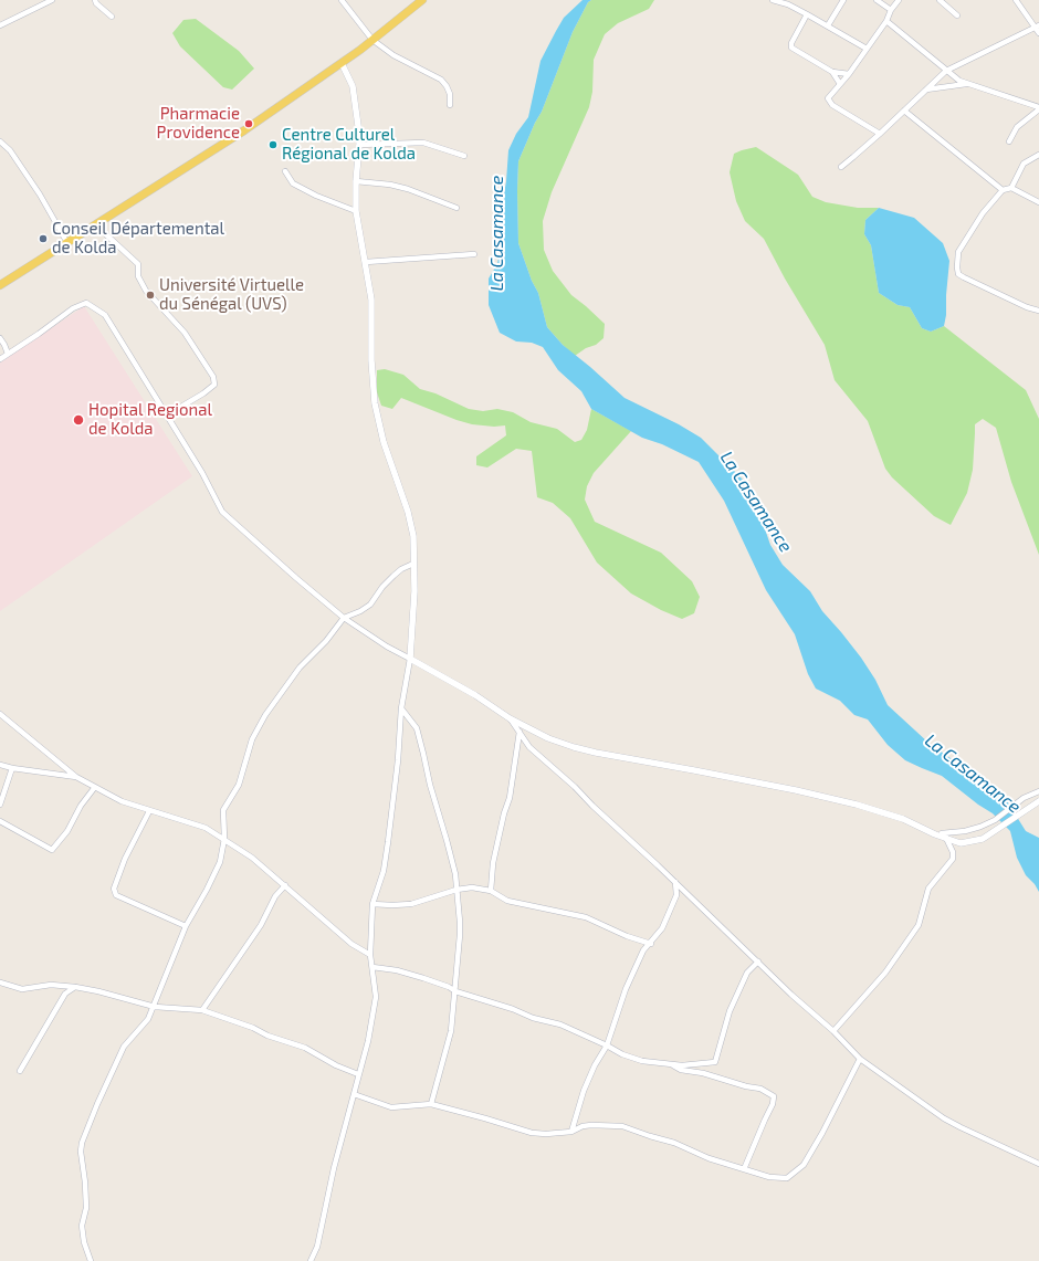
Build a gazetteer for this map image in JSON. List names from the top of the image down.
{
  "water": ["La Casamance"],
  "places": [
    "Pharmacie Providence",
    "Centre Culturel Régional de Kolda",
    "Conseil Départemental de Kolda",
    "Université Virtuelle du Sénégal (UVS)",
    "Hopital Regional de Kolda"
  ]
}
